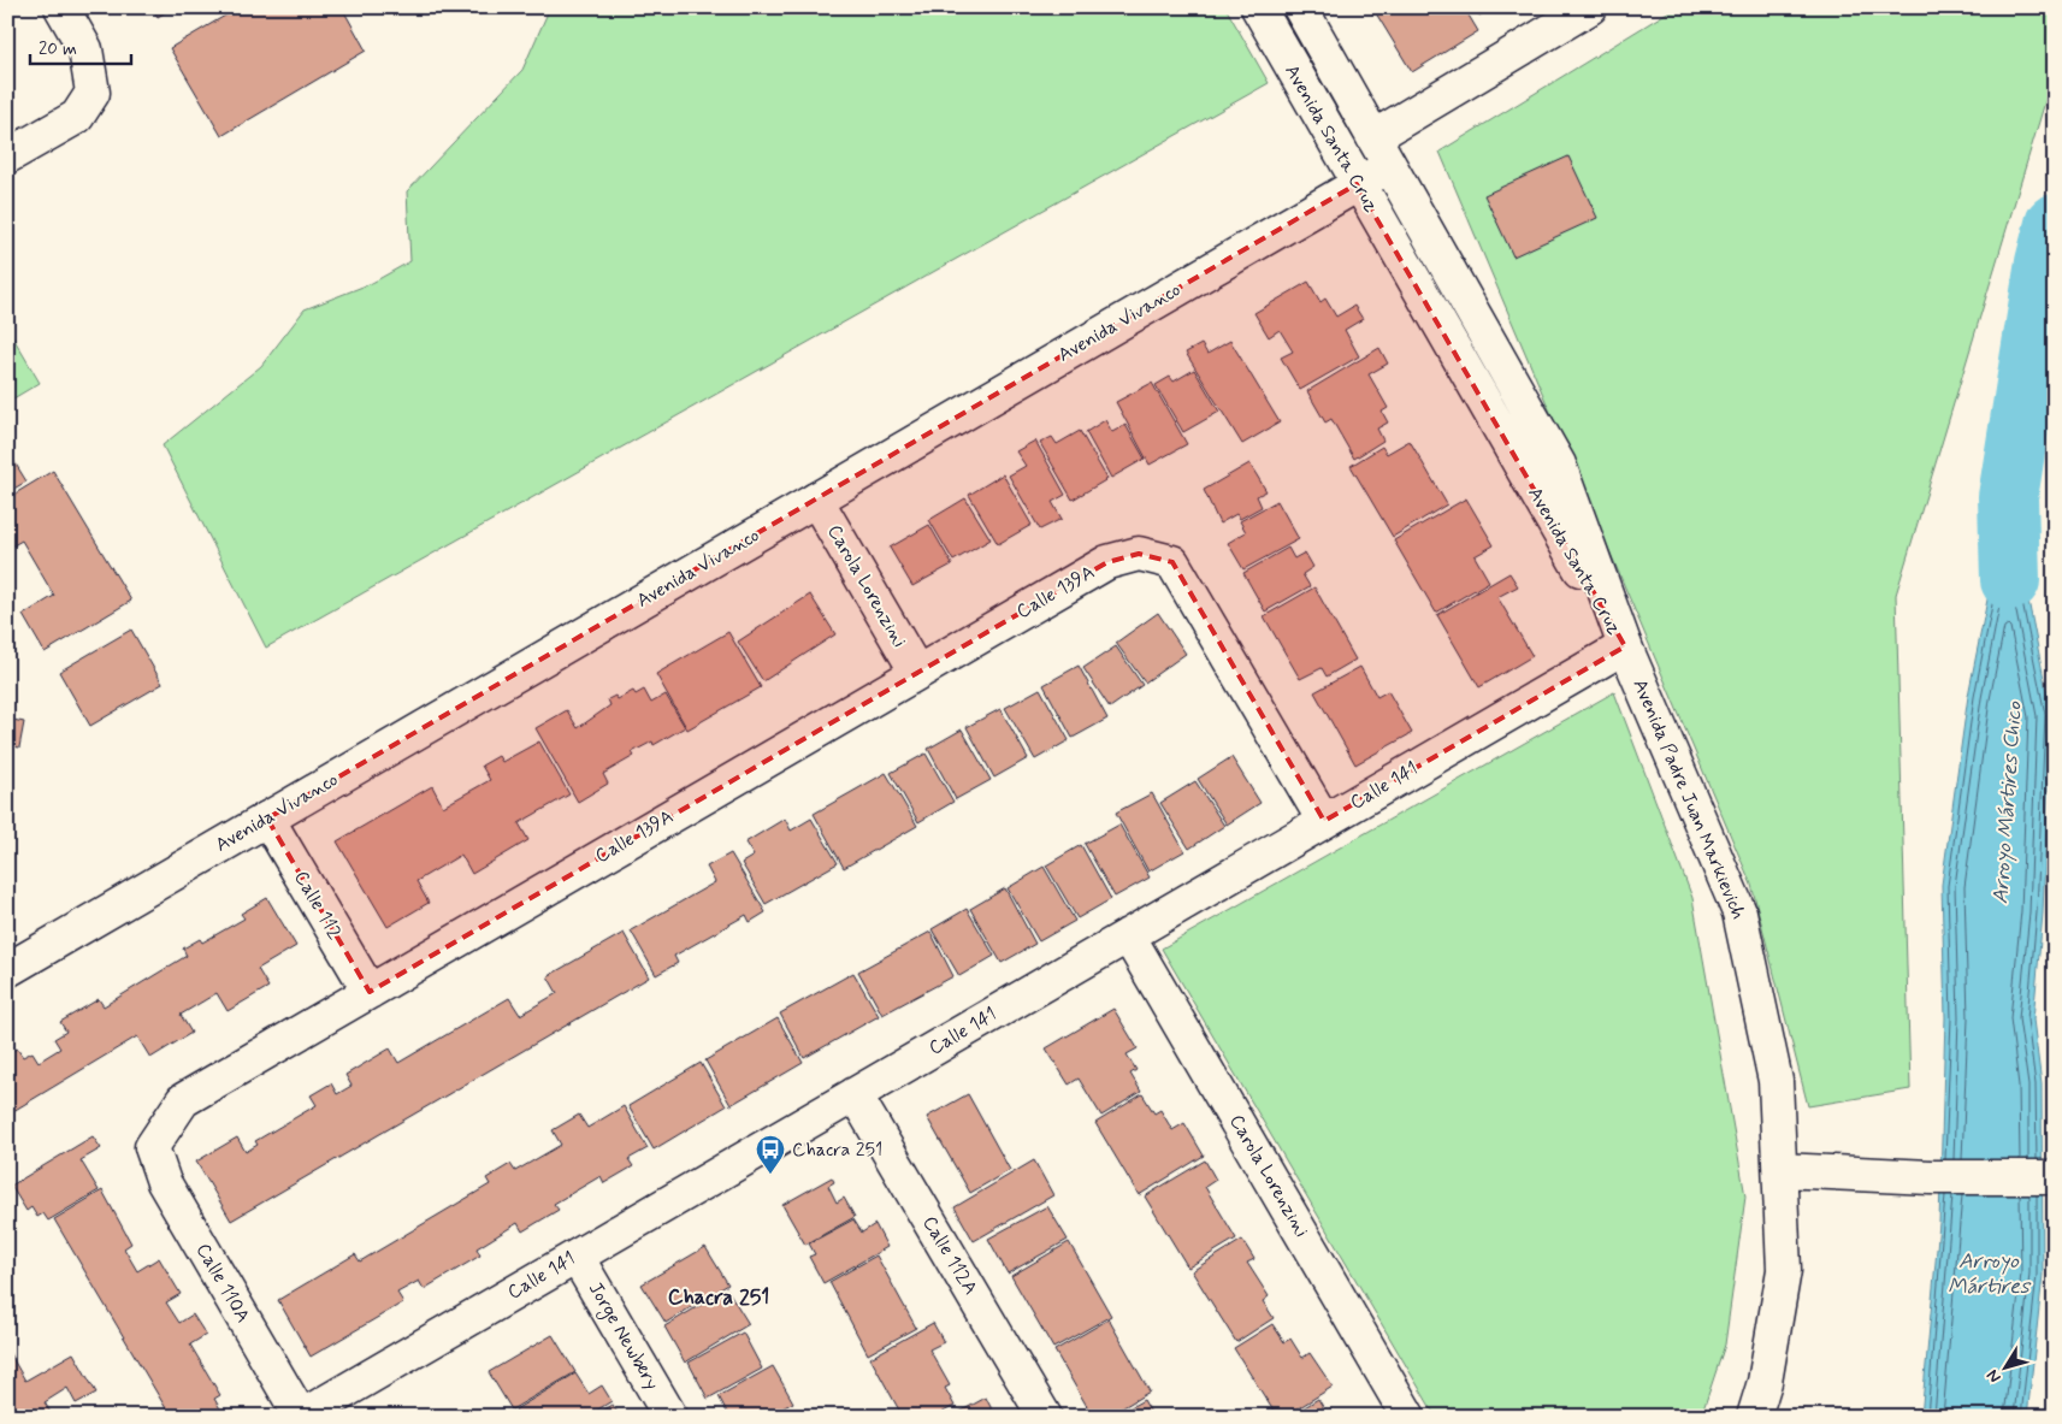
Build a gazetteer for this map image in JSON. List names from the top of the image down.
{
  "streets": {
    "street": [
      "Avenida Santa Cruz",
      "Avenida Vivanco",
      "Carola Lorenzini",
      "Calle 139A",
      "Calle 141",
      "Avenida Padre Juan Markievich",
      "Calle 112",
      "Calle 112A",
      "Calle 110A",
      "Jorge Newbery"
    ]
  },
  "crossings": [
    ["Avenida Santa Cruz", "Avenida Vivanco"],
    ["Avenida Santa Cruz", "Calle 141"],
    ["Avenida Santa Cruz", "Avenida Padre Juan Markievich"],
    ["Avenida Vivanco", "Carola Lorenzini"],
    ["Avenida Vivanco", "Calle 112"],
    ["Carola Lorenzini", "Calle 139A"],
    ["Carola Lorenzini", "Calle 141"],
    ["Calle 139A", "Calle 141"],
    ["Calle 139A", "Calle 112"],
    ["Calle 139A", "Calle 110A"],
    ["Calle 141", "Avenida Padre Juan Markievich"],
    ["Calle 141", "Calle 112A"],
    ["Calle 141", "Calle 110A"],
    ["Calle 141", "Jorge Newbery"]
  ],
  "districts": ["Chacra 251"],
  "water": ["Arroyo Mártires Chico", "Arroyo Mártires"],
  "places": {
    "bus stop": ["Chacra 251"]
  },
  "scale_bar": "20 m",
  "north": "bottom left"
}
